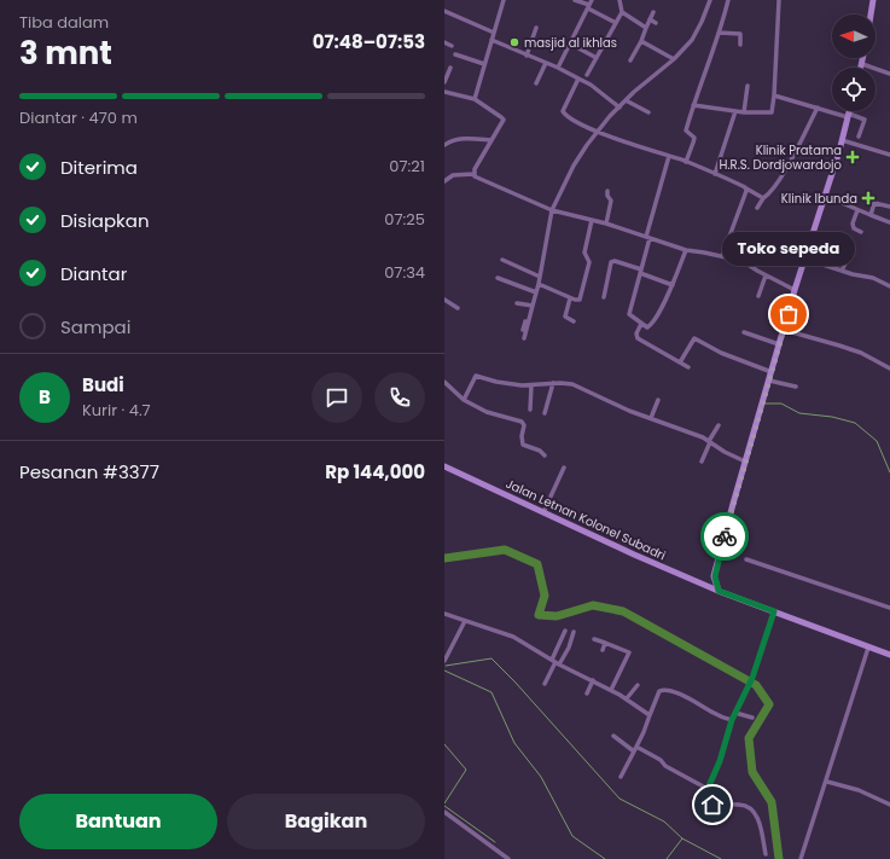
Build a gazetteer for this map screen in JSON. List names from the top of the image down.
{
  "streets": {
    "main road": ["Jalan Letnan Kolonel Subadri"]
  },
  "places": {
    "other": ["masjid al ikhlas", "Toko sepeda"],
    "health": ["Klinik Pratama H.R.S. Dordjowardojo", "Klinik Ibunda"]
  },
  "north": "left",
  "page": {
    "heading": ["3 mnt", "Tiba dalam", "07:48–07:53"],
    "panel": [
      "Budi",
      "Kurir · 4.7",
      "Pesanan #3377",
      "Rp 144,000"
    ],
    "bar": "Diantar · 470 m",
    "list": [
      ["Diterima", "07:21"],
      ["Disiapkan", "07:25"],
      ["Diantar", "07:34"],
      "Sampai"
    ],
    "bubble": "Toko sepeda",
    "round": "B",
    "buttons": ["Bantuan", "Bagikan"]
  }
}
